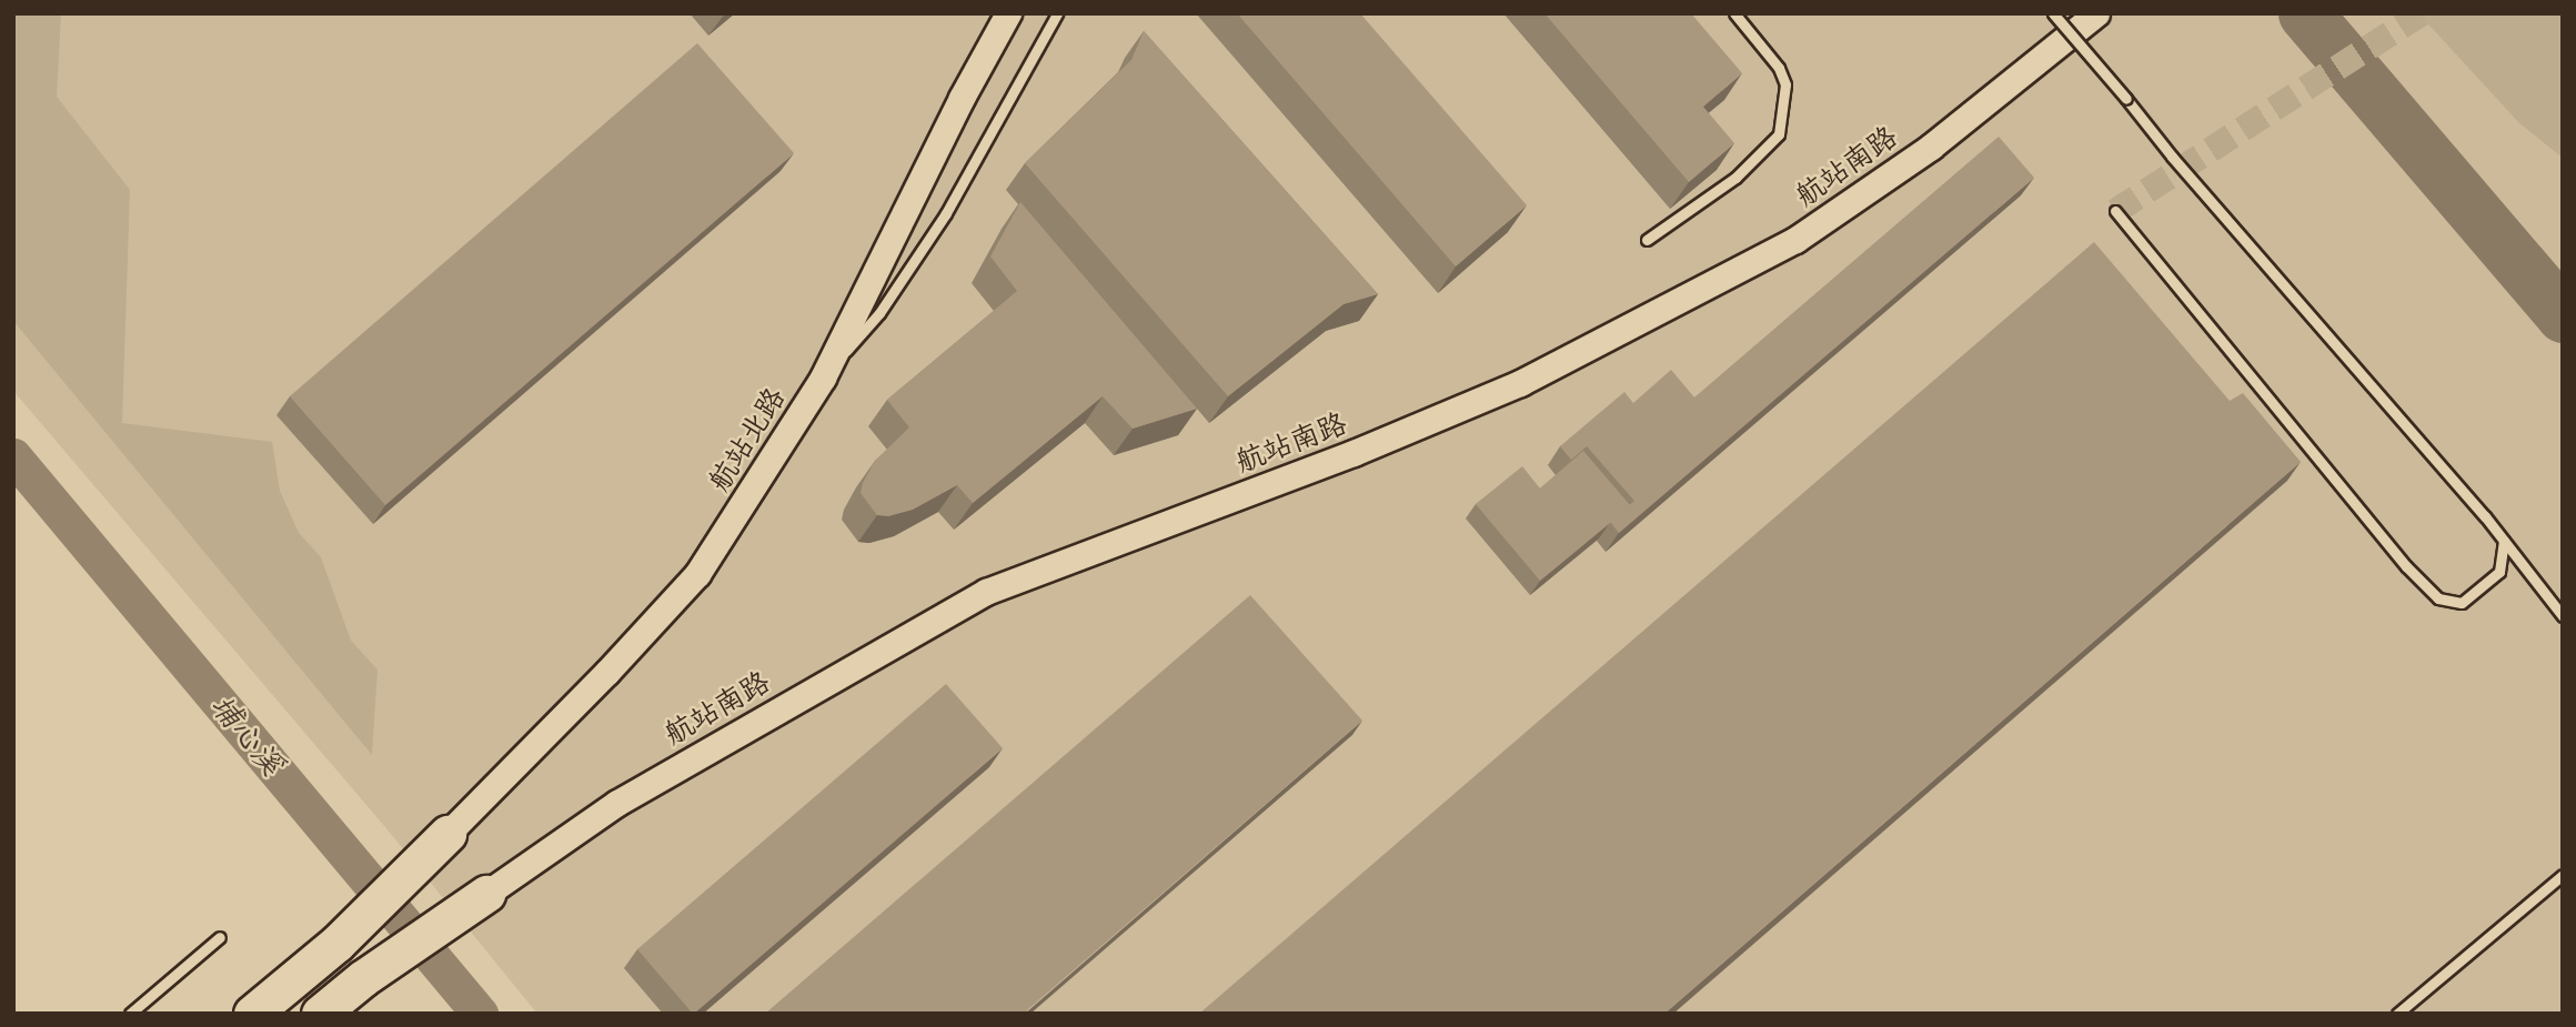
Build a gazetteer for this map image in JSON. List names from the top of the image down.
{
  "streets": {
    "street": ["航站南路", "航站北路"]
  },
  "water": ["埔心溪"]
}
